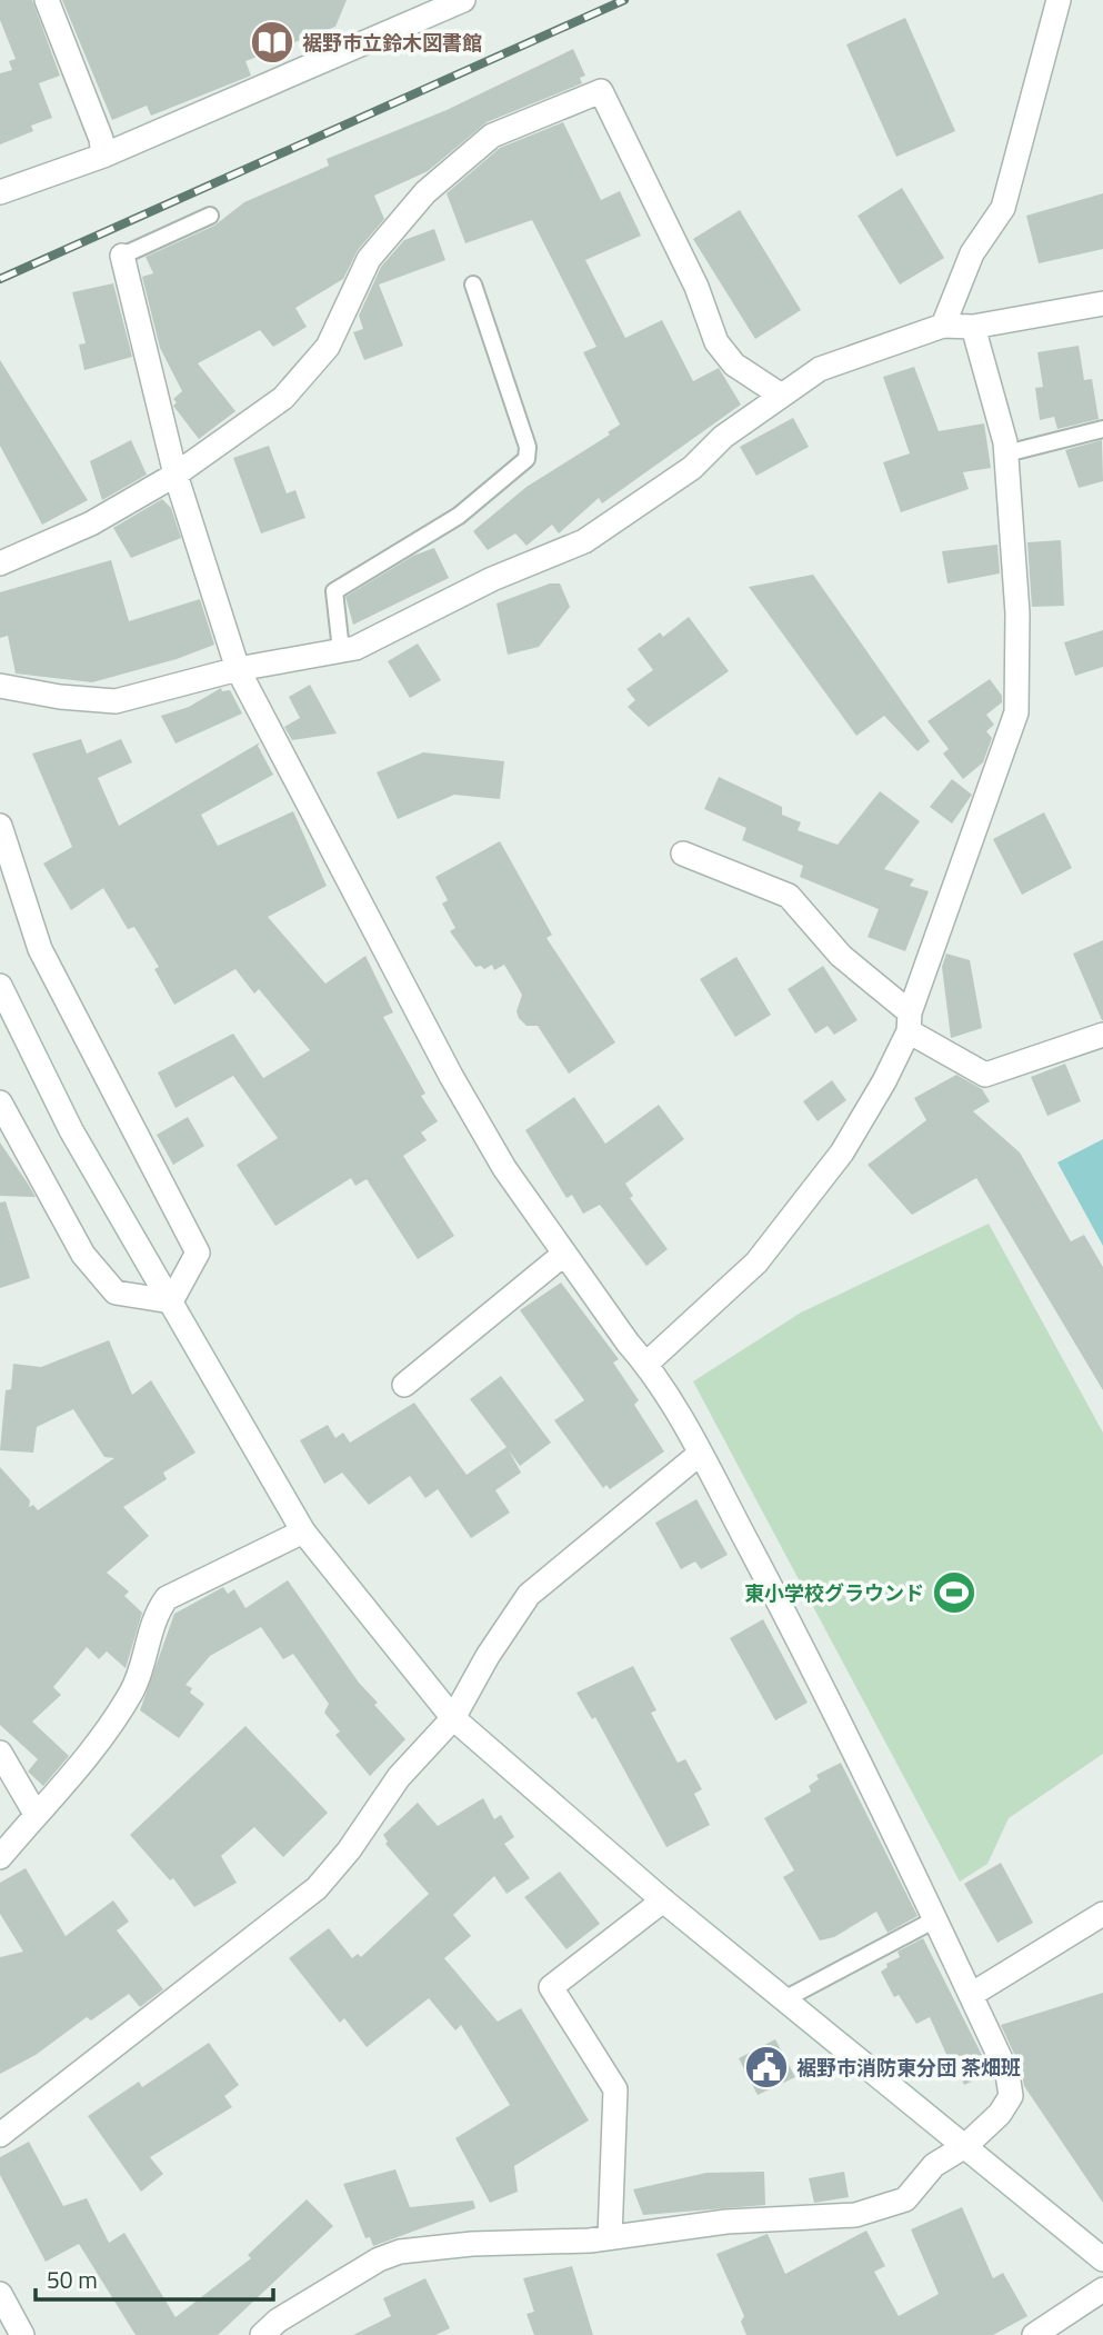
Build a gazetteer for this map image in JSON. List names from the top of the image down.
{
  "places": {
    "library": ["裾野市立鈴木図書館"],
    "sports": ["東小学校グラウンド"],
    "public building": ["裾野市消防東分団 茶畑班"]
  },
  "scale_bar": "50 m"
}
